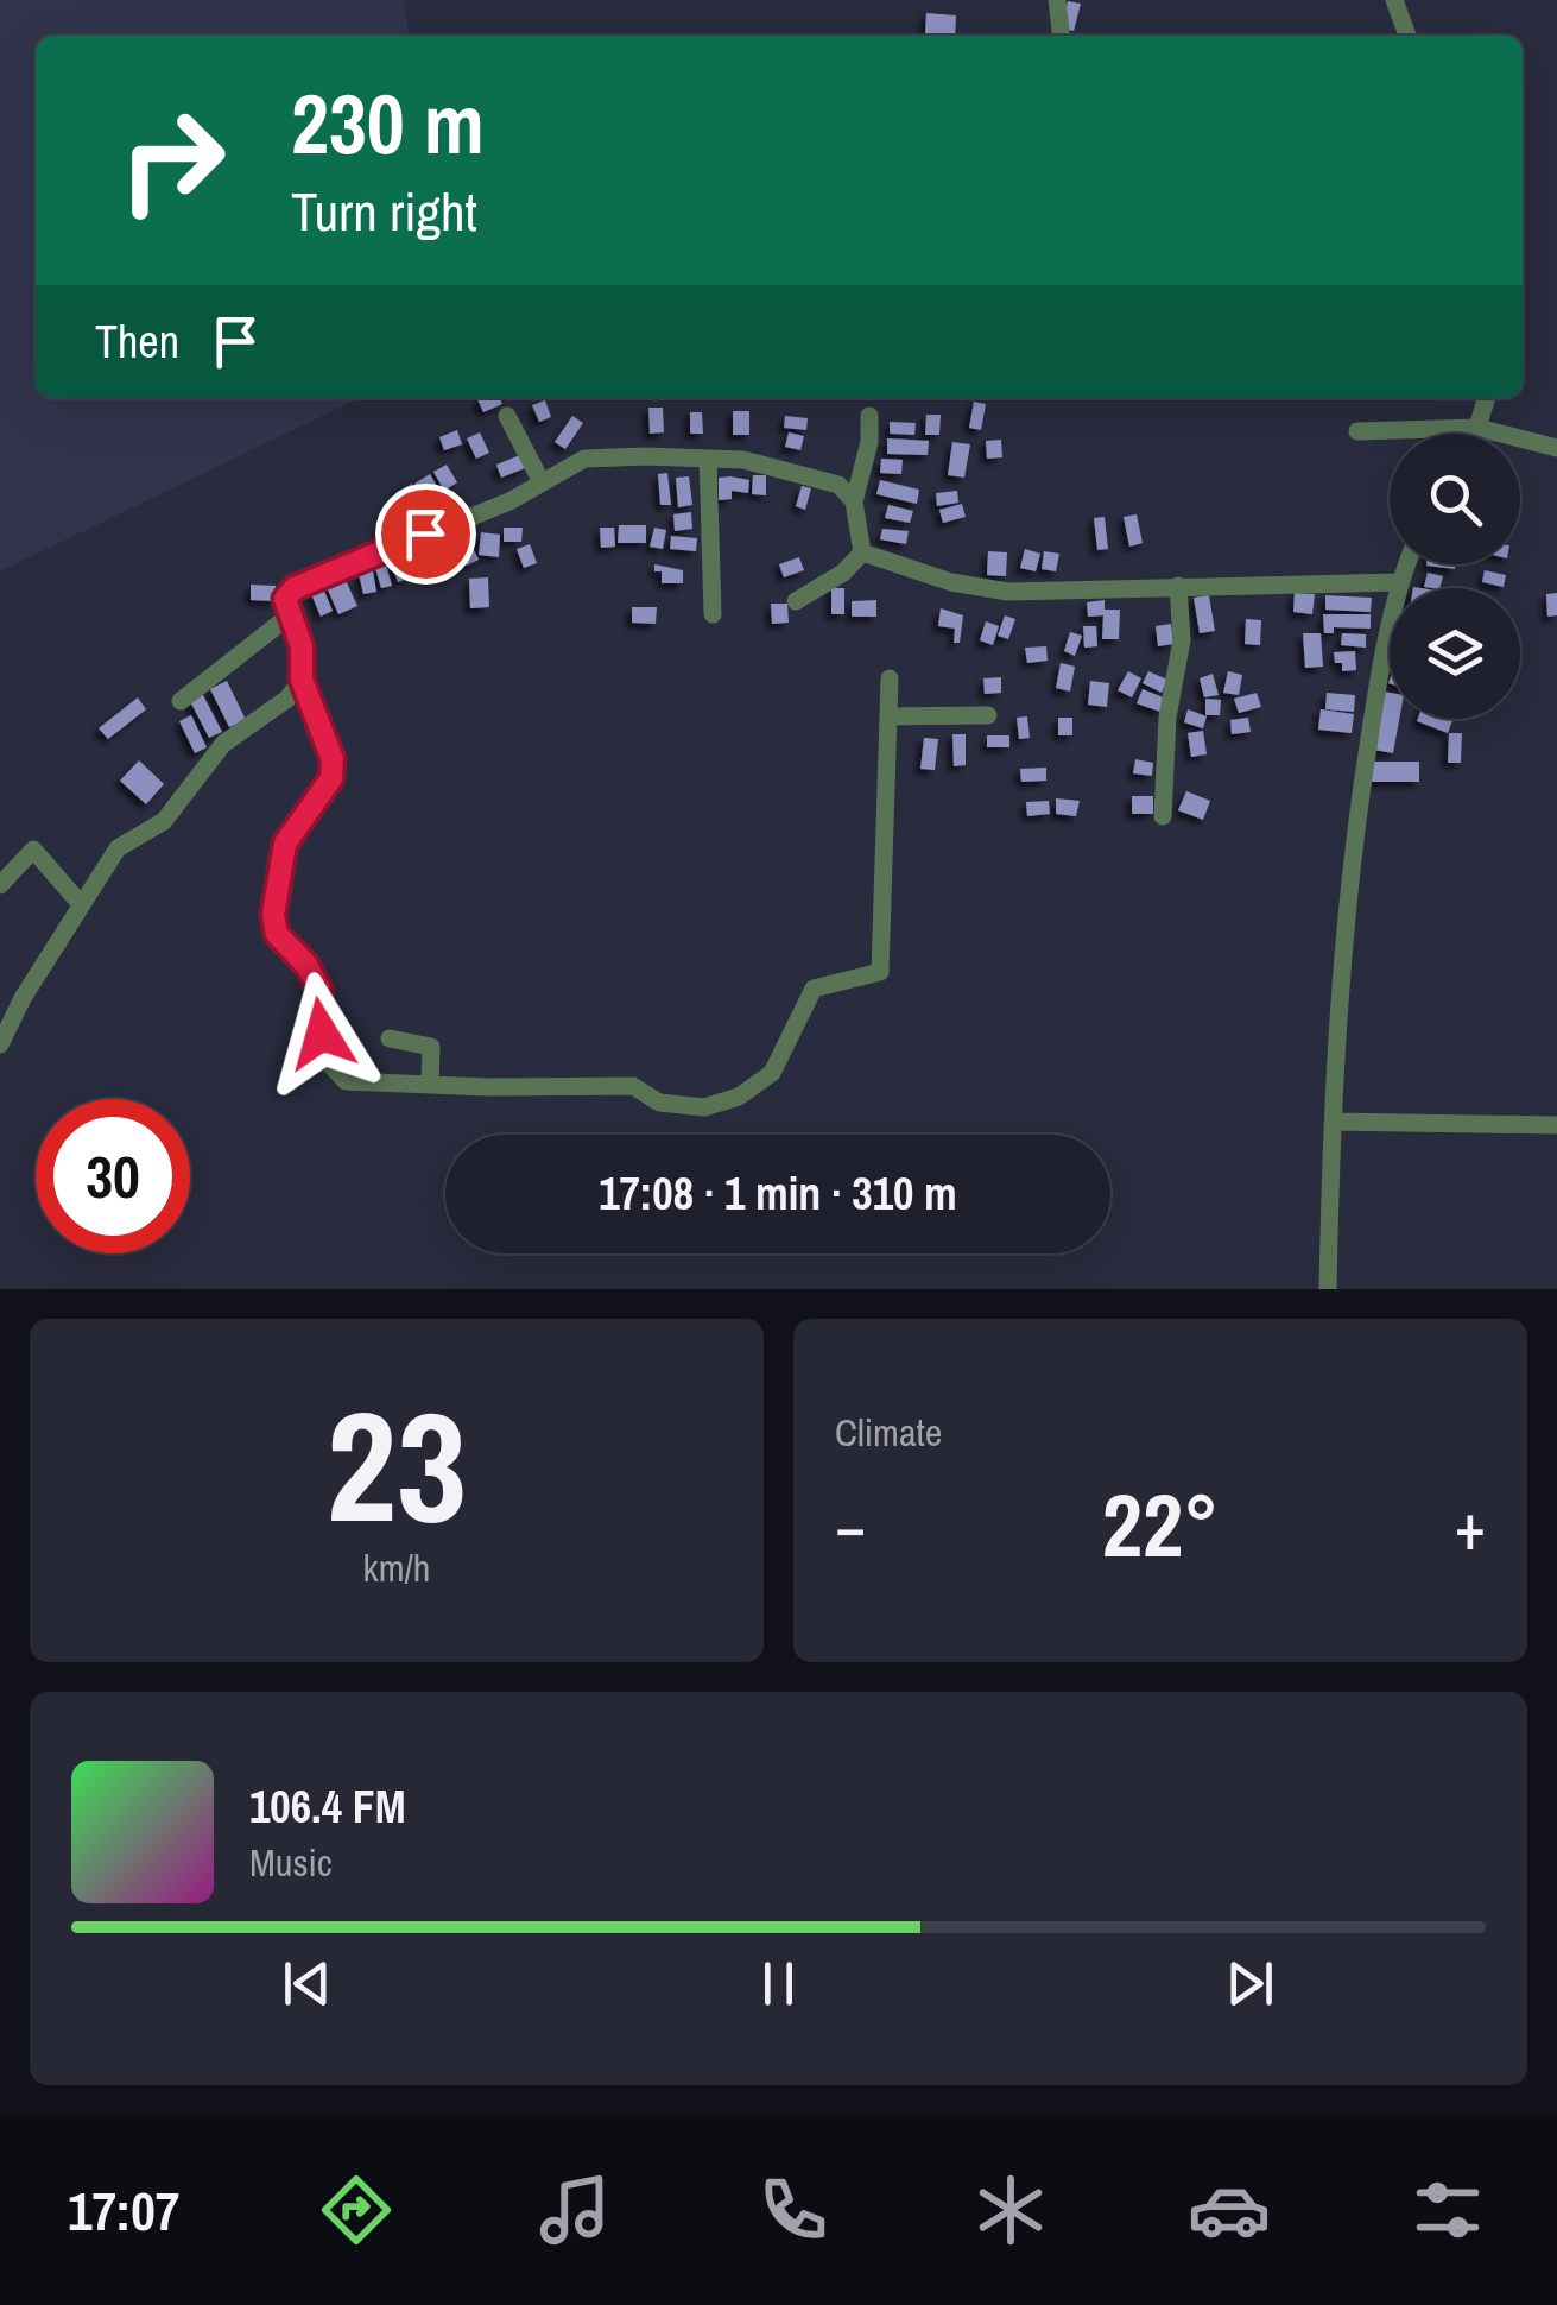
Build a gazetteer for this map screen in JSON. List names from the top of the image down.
{
  "page": {
    "turn": ["230 m", "Turn right"],
    "then": "Then",
    "limit": "30",
    "trip": "17:08 · 1 min · 310 m",
    "tile": [
      ["23", "km/h"],
      "Climate"
    ],
    "heat": ["−", "22°", "+"],
    "song": ["106.4 FM", "Music"],
    "tabs": "17:07"
  }
}
